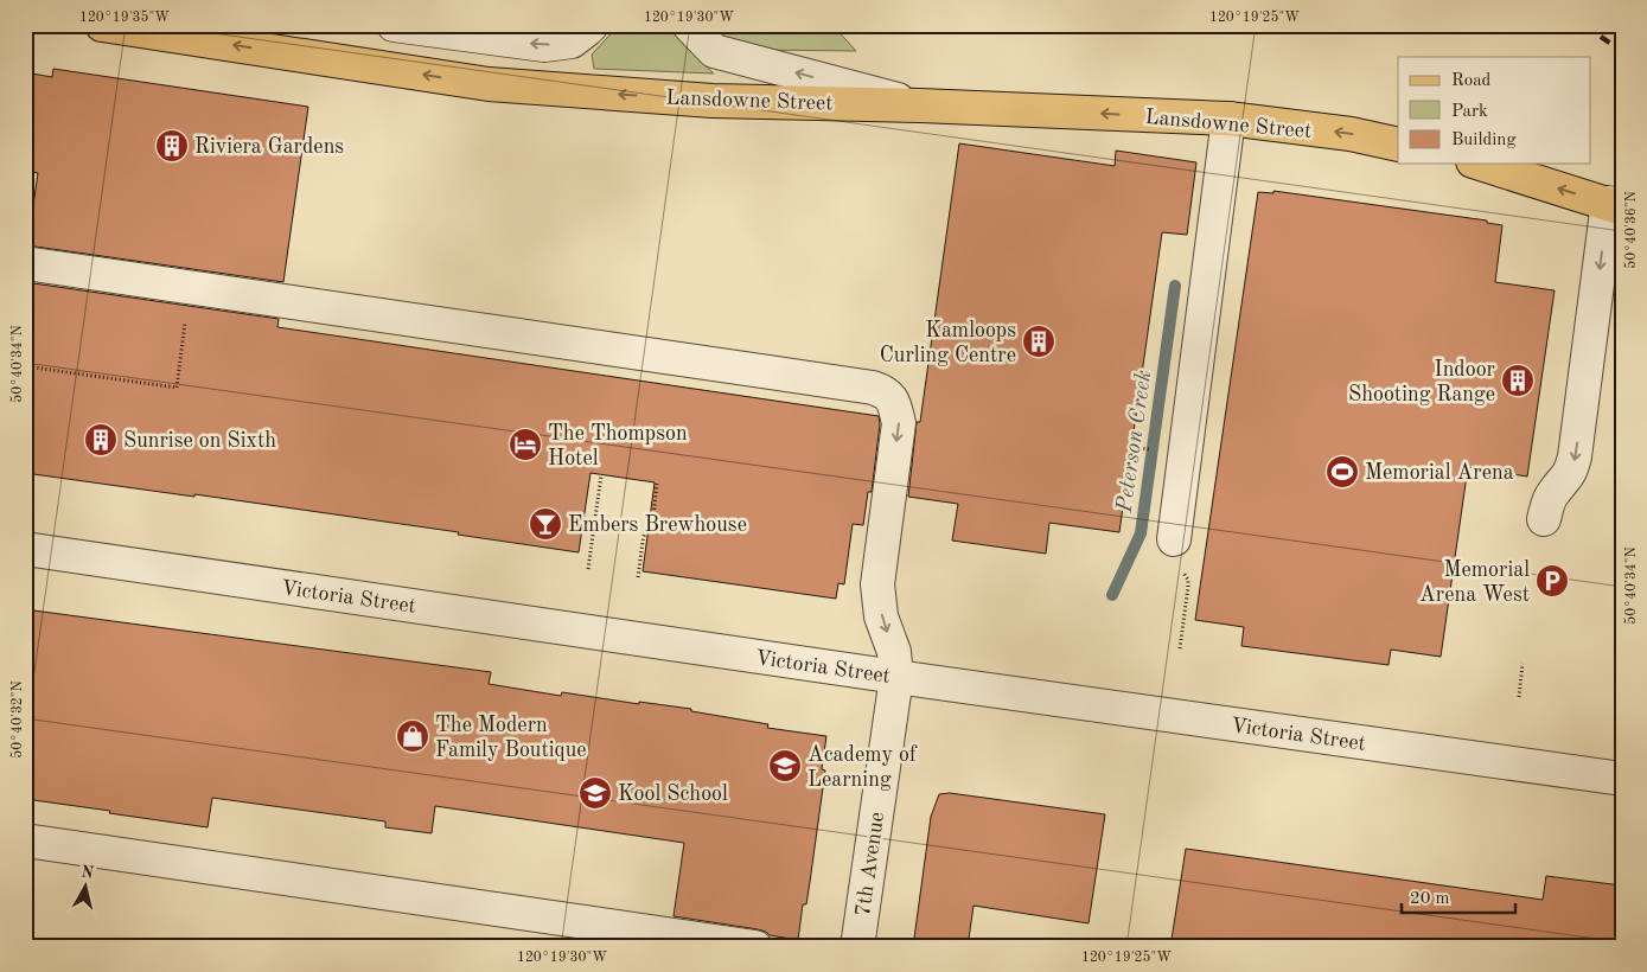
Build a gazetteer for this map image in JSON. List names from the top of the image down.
{
  "streets": {
    "main road": ["Lansdowne Street"],
    "street": ["Victoria Street", "7th Avenue"]
  },
  "crossings": [
    ["Victoria Street", "7th Avenue"]
  ],
  "one_way": ["Lansdowne Street", "7th Avenue"],
  "water": ["Peterson Creek"],
  "places": {
    "building": [
      "Riviera Gardens",
      "Kamloops Curling Centre",
      "Indoor Shooting Range",
      "Sunrise on Sixth"
    ],
    "hotel": ["The Thompson Hotel"],
    "sports": ["Memorial Arena"],
    "bar": ["Embers Brewhouse"],
    "parking": ["Memorial Arena West"],
    "shop": ["The Modern Family Boutique"],
    "school or university": ["Academy of Learning", "Kool School"]
  },
  "legend": ["Road", "Park", "Building"],
  "scale_bar": "20 m",
  "north": "top",
  "coordinates": [
    "120°19'35\"W",
    "120°19'30\"W",
    "120°19'25\"W",
    "50°40'36\"N",
    "50°40'34\"N",
    "50°40'32\"N"
  ]
}
